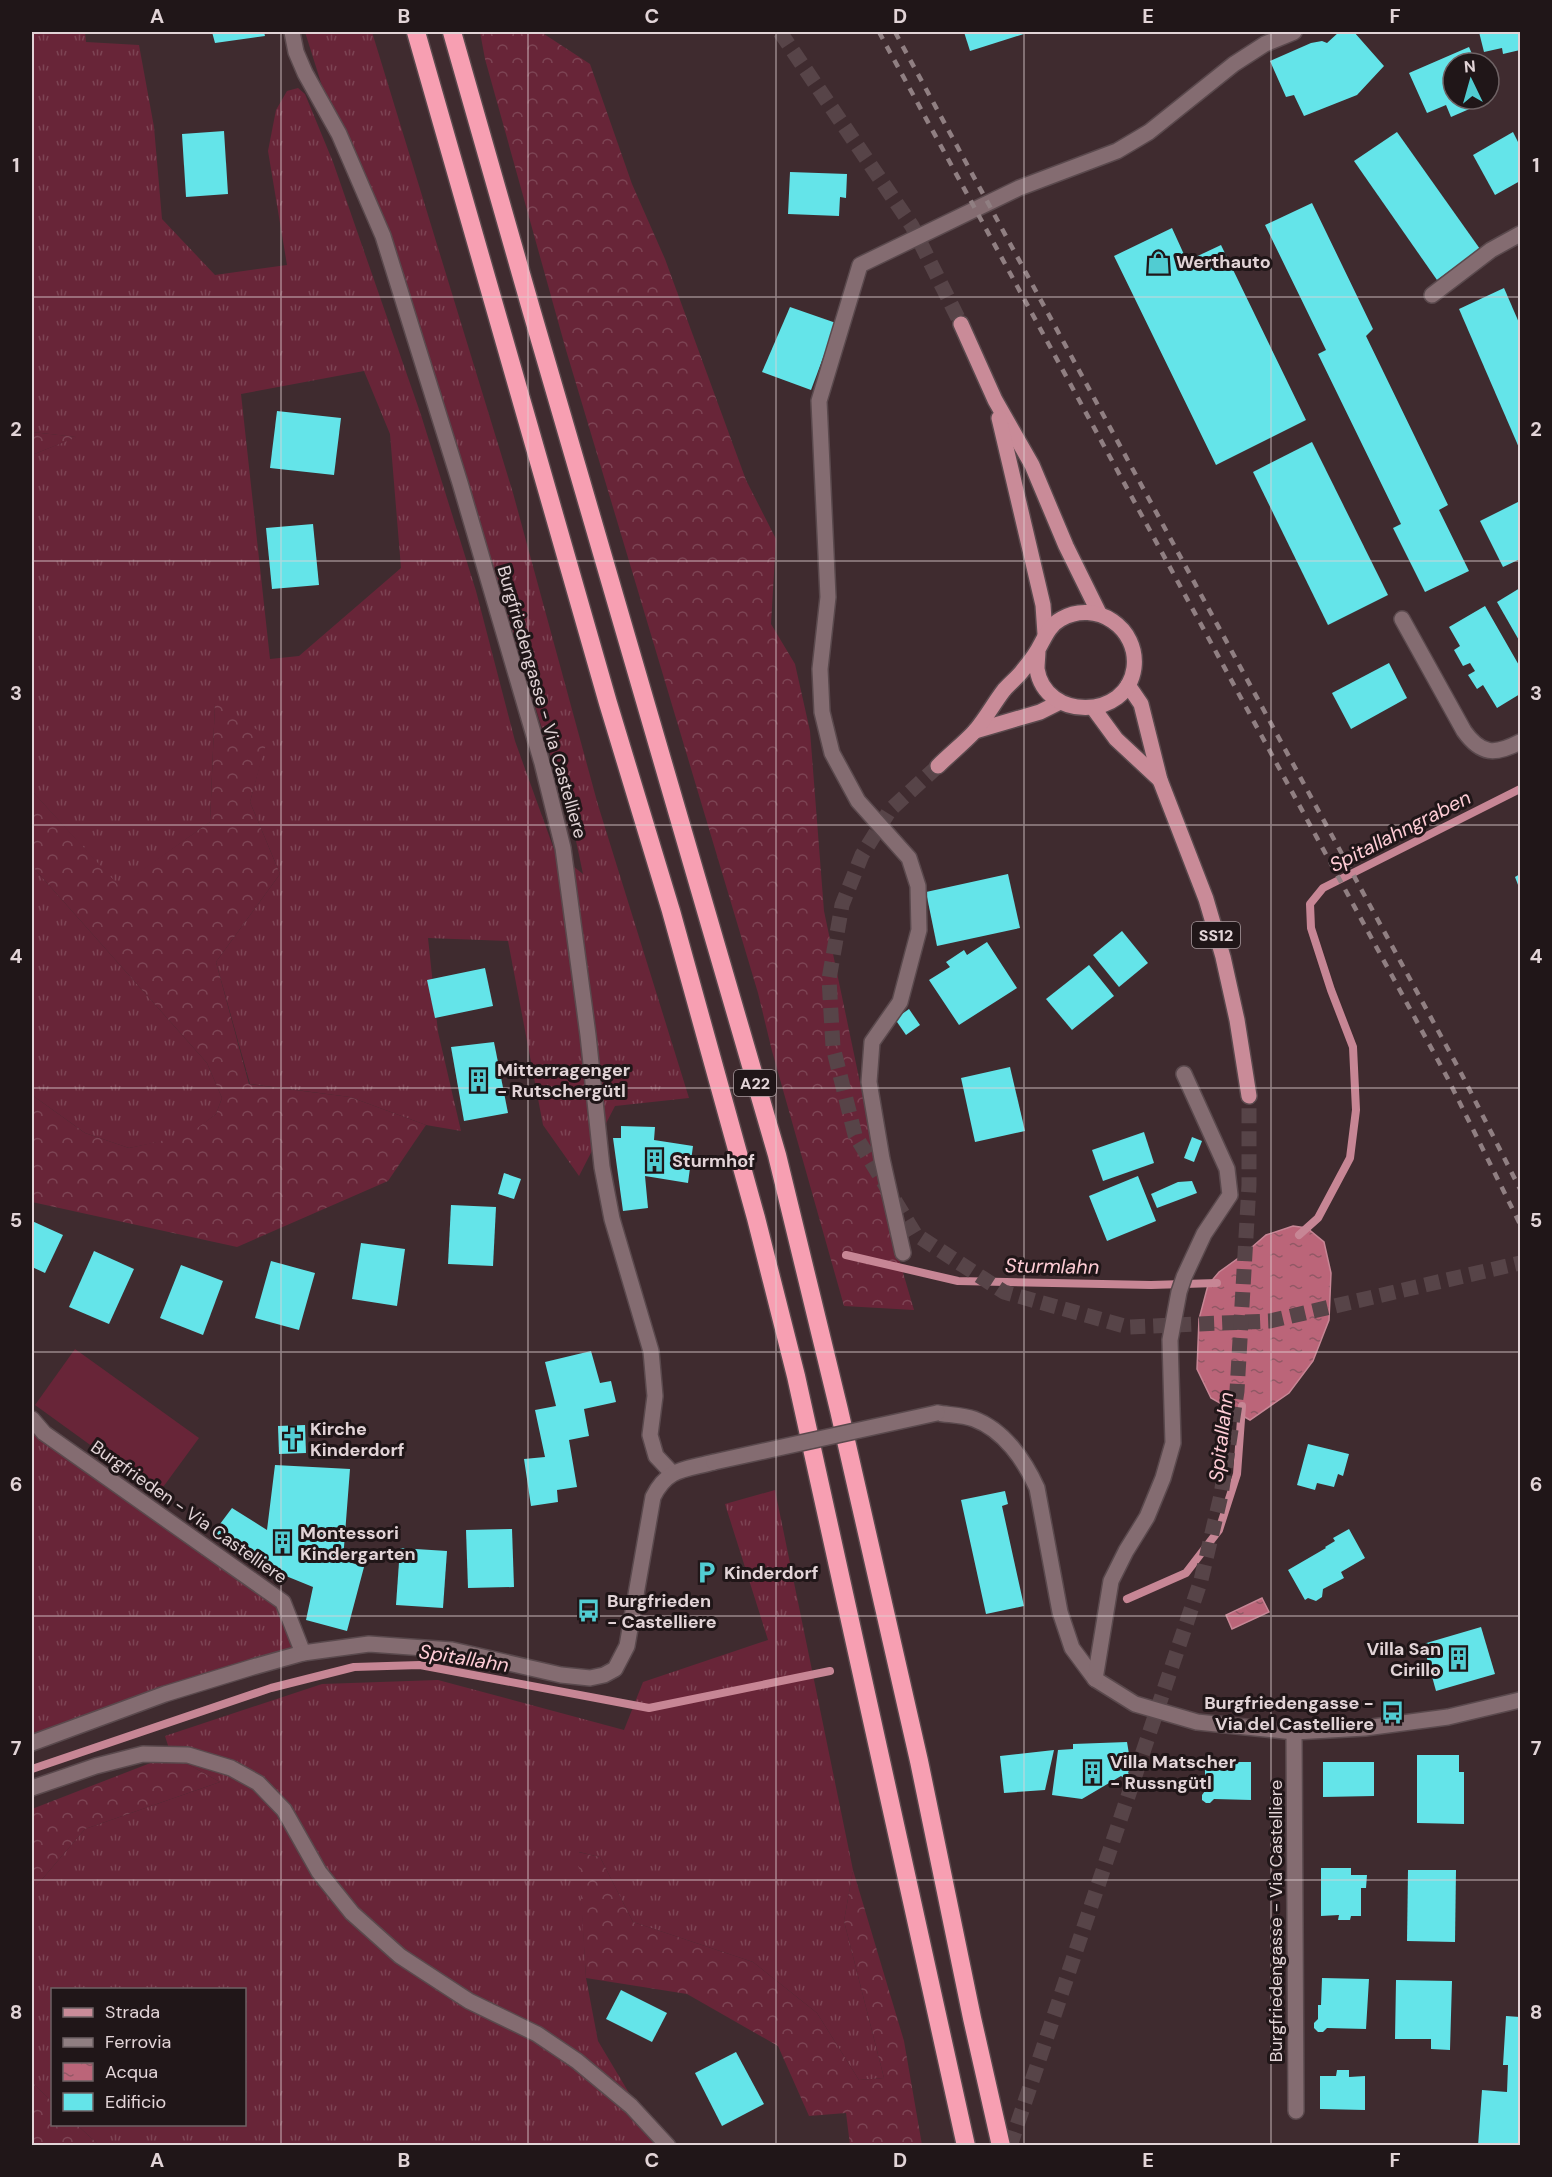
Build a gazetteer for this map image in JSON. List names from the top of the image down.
{
  "streets": {
    "highway": ["A22"],
    "main road": ["SS12"],
    "street": ["Burgfriedengasse - Via Castelliere", "Burgfrieden - Via Castelliere"]
  },
  "water": ["Spitallahngraben", "Sturmlahn", "Spitallahn"],
  "places": {
    "shop": ["Werthauto"],
    "building": [
      "Mitterragenger - Rutschergütl",
      "Sturmhof",
      "Montessori Kindergarten",
      "Villa San Cirillo",
      "Villa Matscher - Russngütl"
    ],
    "church": ["Kirche Kinderdorf"],
    "parking": ["Kinderdorf"],
    "bus stop": ["Burgfrieden - Castelliere", "Burgfriedengasse - Via del Castelliere"]
  },
  "legend": [
    "Strada",
    "Ferrovia",
    "Acqua",
    "Edificio"
  ],
  "north": "top",
  "grid": {
    "columns": [
      "A",
      "B",
      "C",
      "D",
      "E",
      "F"
    ],
    "rows": [
      "1",
      "2",
      "3",
      "4",
      "5",
      "6",
      "7",
      "8"
    ]
  }
}
